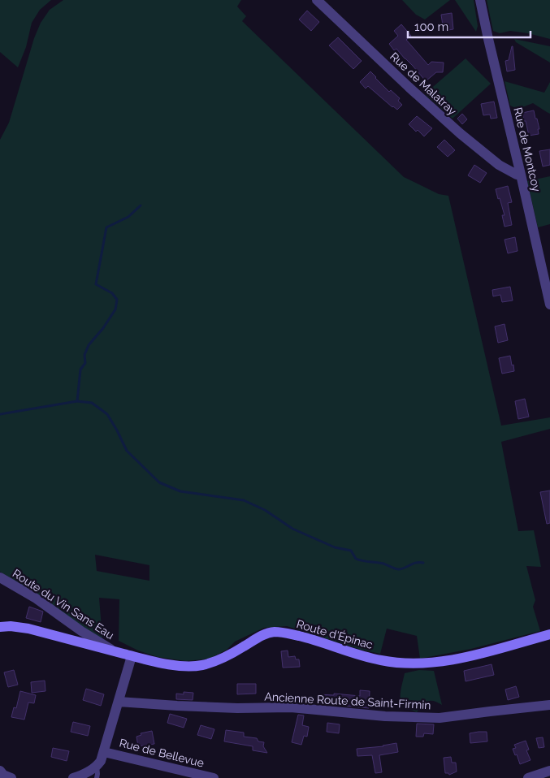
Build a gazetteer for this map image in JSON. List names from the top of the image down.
{
  "streets": {
    "main road": ["Route d'Épinac"],
    "street": [
      "Rue de Malatray",
      "Rue de Montcoy",
      "Route du Vin Sans Eau",
      "Ancienne Route de Saint-Firmin",
      "Rue de Bellevue"
    ]
  },
  "crossings": [
    ["Rue de Malatray", "Rue de Montcoy"],
    ["Route du Vin Sans Eau", "Route d'Épinac"],
    ["Route d'Épinac", "Rue de Bellevue"],
    ["Ancienne Route de Saint-Firmin", "Rue de Bellevue"]
  ],
  "scale_bar": "100 m"
}
